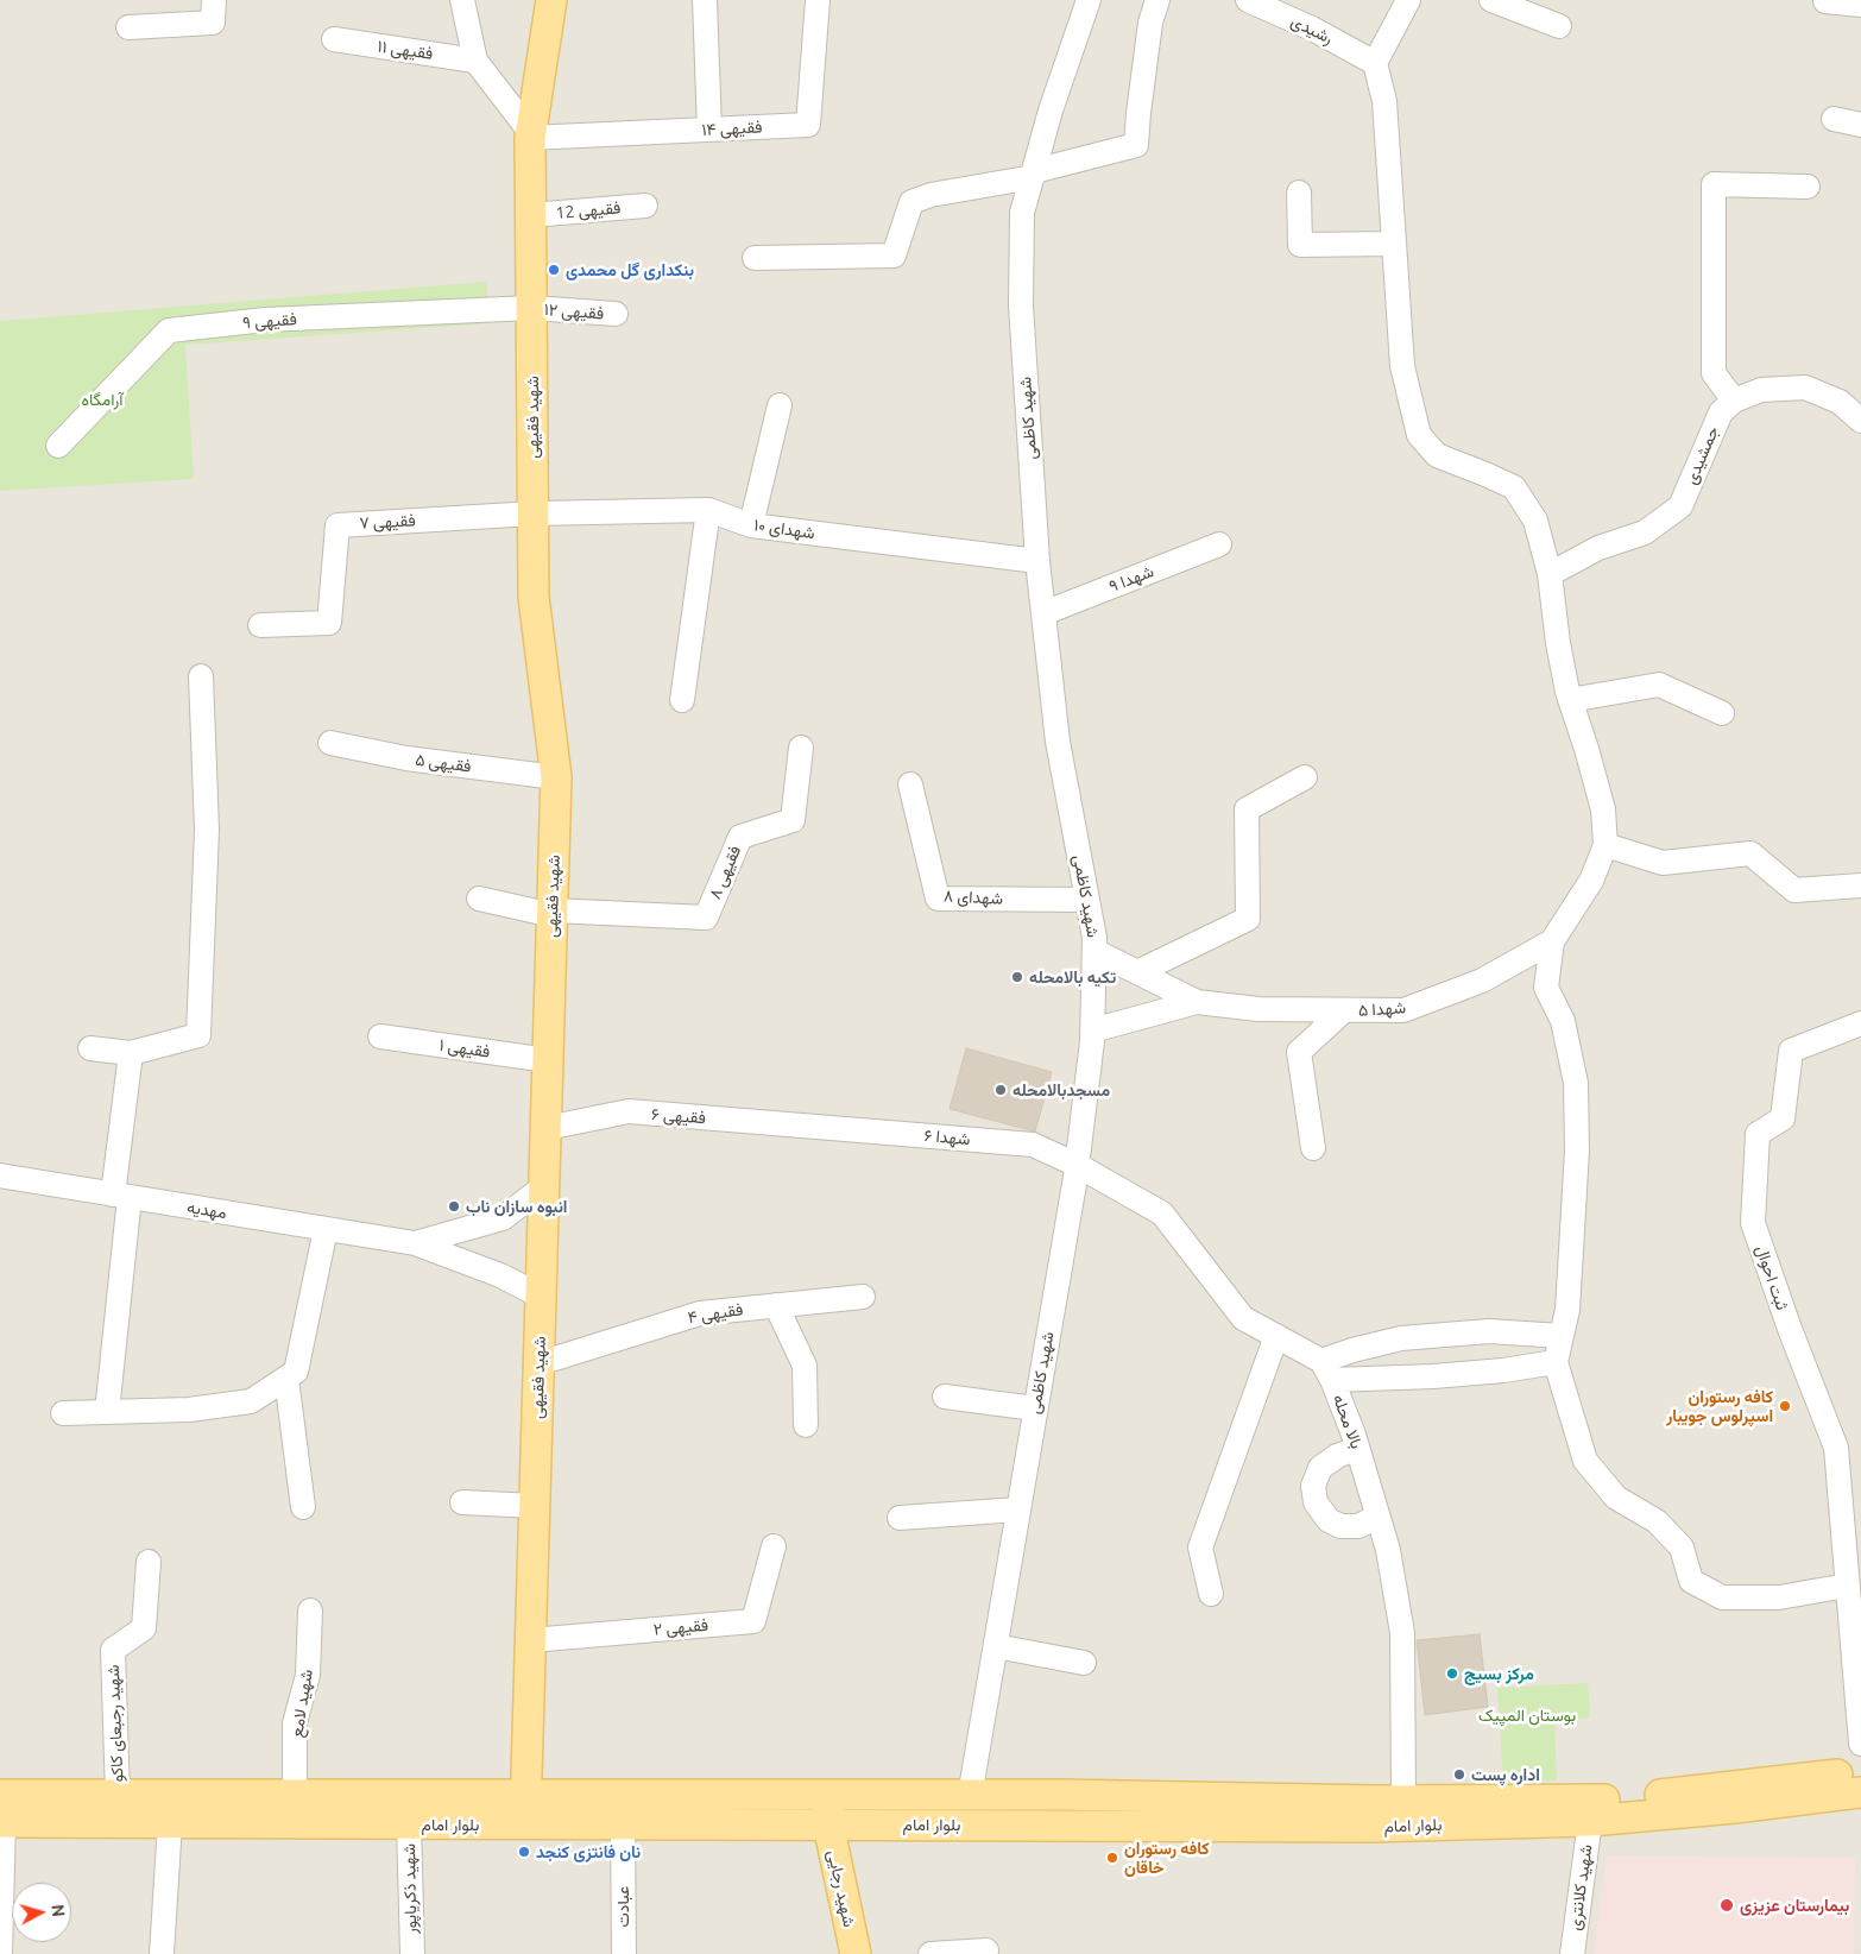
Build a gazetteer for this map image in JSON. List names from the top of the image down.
{
  "streets": {
    "main road": ["شهید فقیهی", "بلوار امام", "شهید رجایی"],
    "street": [
      "رشیدی",
      "فقیهی ۱۱",
      "فقیهی ۱۴",
      "فقیهی 12",
      "فقیهی ۱۲",
      "فقیهی ۹",
      "شهید کاظمی",
      "جمشیدی",
      "فقیهی ۷",
      "شهدای ۱۰",
      "شهدا ۹",
      "فقیهی ۵",
      "فقیهی ۸",
      "شهدای ۸",
      "شهدا ۵",
      "فقیهی ۱",
      "فقیهی ۶",
      "شهدا ۶",
      "مهدیه",
      "ثبت احوال",
      "فقیهی ۴",
      "بالا محله",
      "فقیهی ۲",
      "شهید لامع",
      "شهید رجبعای کاکو",
      "شهید کلانتری",
      "شهید ذکریاپور",
      "عبادت"
    ]
  },
  "crossings": [
    ["فقیهی ۱۴", "شهید فقیهی"],
    ["فقیهی 12", "شهید فقیهی"],
    ["فقیهی ۱۲", "فقیهی ۹"],
    ["فقیهی ۱۲", "شهید فقیهی"],
    ["فقیهی ۹", "شهید فقیهی"],
    ["شهید فقیهی", "فقیهی ۷"],
    ["شهید فقیهی", "شهدای ۱۰"],
    ["شهید فقیهی", "فقیهی ۵"],
    ["شهید فقیهی", "فقیهی ۸"],
    ["شهید فقیهی", "فقیهی ۱"],
    ["شهید فقیهی", "فقیهی ۶"],
    ["شهید فقیهی", "فقیهی ۴"],
    ["شهید فقیهی", "فقیهی ۲"],
    ["شهید فقیهی", "بلوار امام"],
    ["شهید کاظمی", "شهدای ۱۰"],
    ["شهید کاظمی", "شهدا ۹"],
    ["شهید کاظمی", "شهدای ۸"],
    ["شهید کاظمی", "شهدا ۵"],
    ["شهید کاظمی", "شهدا ۶"],
    ["شهید کاظمی", "بلوار امام"],
    ["فقیهی ۷", "شهدای ۱۰"],
    ["فقیهی ۶", "شهدا ۶"],
    ["بالا محله", "بلوار امام"],
    ["شهید لامع", "بلوار امام"],
    ["شهید رجبعای کاکو", "بلوار امام"],
    ["بلوار امام", "شهید کلانتری"],
    ["بلوار امام", "شهید ذکریاپور"],
    ["بلوار امام", "شهید رجایی"],
    ["بلوار امام", "عبادت"]
  ],
  "parks": ["آرامگاه", "بوستان المپیک"],
  "places": [
    "بنکداری گل محمدی",
    "تکیه بالامحله",
    "مسجدبالامحله",
    "انبوه سازان ناب",
    "کافه رستوران اسپرلوس جویبار",
    "مرکز بسیج",
    "اداره پست",
    "نان فانتزی کنجد",
    "کافه رستوران خاقان",
    "بیمارستان عزیزی"
  ],
  "north": "right"
}
